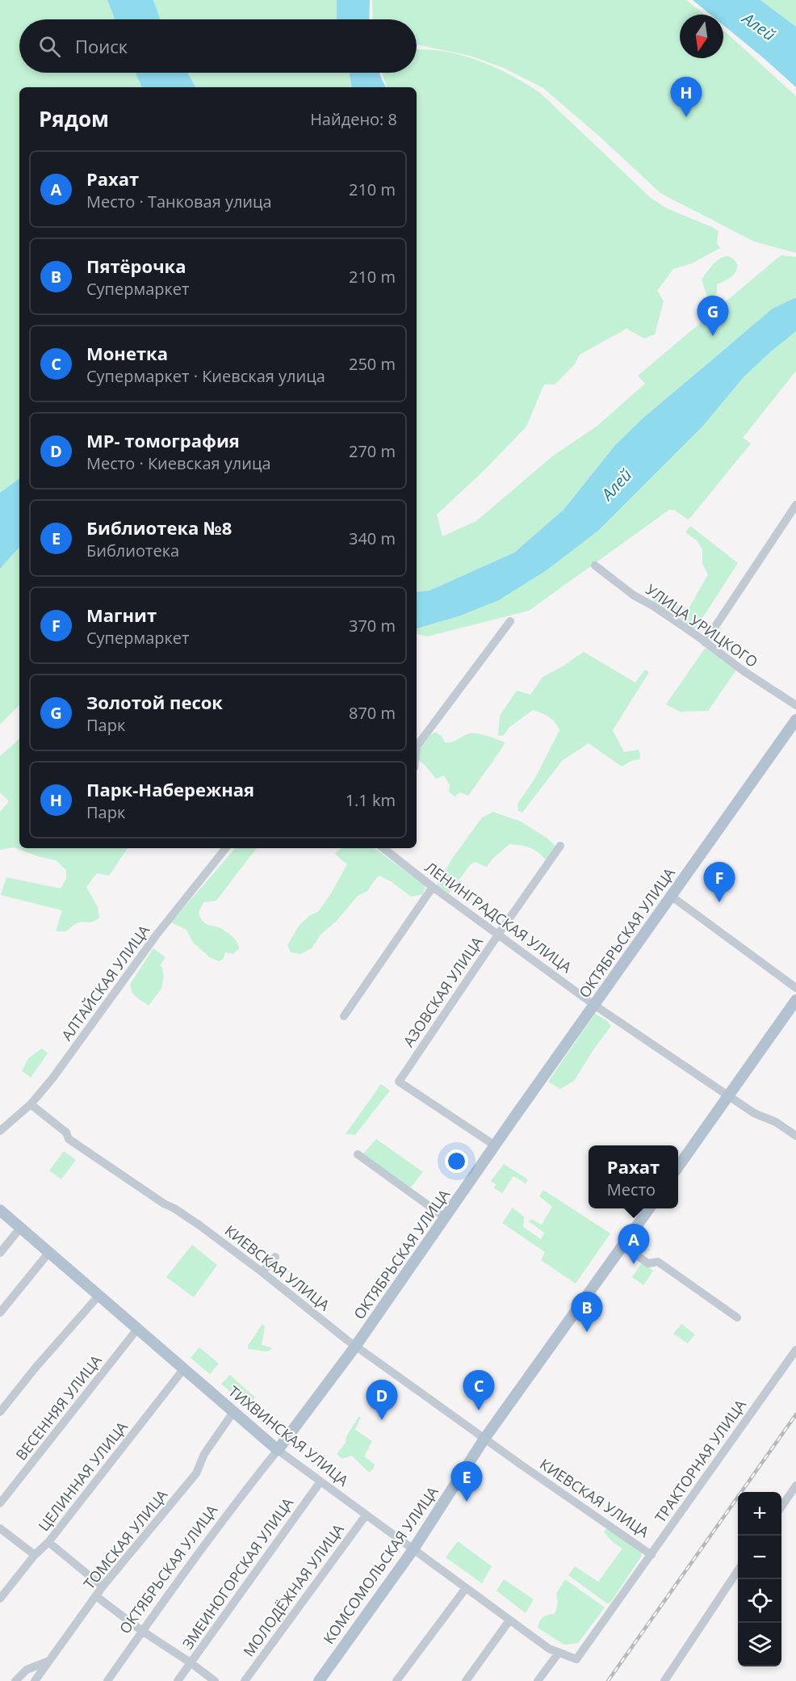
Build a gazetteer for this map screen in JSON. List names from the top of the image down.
{
  "streets": {
    "main road": ["ОКТЯБРЬСКАЯ УЛИЦА", "ТИХВИНСКАЯ УЛИЦА", "КОМСОМОЛЬСКАЯ УЛИЦА"],
    "street": [
      "УЛИЦА УРИЦКОГО",
      "ЛЕНИНГРАДСКАЯ УЛИЦА",
      "АЛТАЙСКАЯ УЛИЦА",
      "АЗОВСКАЯ УЛИЦА",
      "КИЕВСКАЯ УЛИЦА",
      "ВЕСЕННЯЯ УЛИЦА",
      "ТРАКТОРНАЯ УЛИЦА",
      "ЦЕЛИННАЯ УЛИЦА",
      "ТОМСКАЯ УЛИЦА",
      "ЗМЕИНОГОРСКАЯ УЛИЦА",
      "МОЛОДЁЖНАЯ УЛИЦА"
    ]
  },
  "crossings": [
    ["ЛЕНИНГРАДСКАЯ УЛИЦА", "ОКТЯБРЬСКАЯ УЛИЦА"],
    ["ЛЕНИНГРАДСКАЯ УЛИЦА", "АЗОВСКАЯ УЛИЦА"],
    ["ОКТЯБРЬСКАЯ УЛИЦА", "АЗОВСКАЯ УЛИЦА"],
    ["ОКТЯБРЬСКАЯ УЛИЦА", "КИЕВСКАЯ УЛИЦА"],
    ["ОКТЯБРЬСКАЯ УЛИЦА", "ТИХВИНСКАЯ УЛИЦА"],
    ["АЛТАЙСКАЯ УЛИЦА", "КИЕВСКАЯ УЛИЦА"],
    ["КИЕВСКАЯ УЛИЦА", "ТРАКТОРНАЯ УЛИЦА"],
    ["КИЕВСКАЯ УЛИЦА", "КОМСОМОЛЬСКАЯ УЛИЦА"],
    ["ВЕСЕННЯЯ УЛИЦА", "ТИХВИНСКАЯ УЛИЦА"],
    ["ТИХВИНСКАЯ УЛИЦА", "ТРАКТОРНАЯ УЛИЦА"],
    ["ТИХВИНСКАЯ УЛИЦА", "ЦЕЛИННАЯ УЛИЦА"],
    ["ТИХВИНСКАЯ УЛИЦА", "ТОМСКАЯ УЛИЦА"],
    ["ТИХВИНСКАЯ УЛИЦА", "КОМСОМОЛЬСКАЯ УЛИЦА"],
    ["ТИХВИНСКАЯ УЛИЦА", "ЗМЕИНОГОРСКАЯ УЛИЦА"],
    ["ТИХВИНСКАЯ УЛИЦА", "МОЛОДЁЖНАЯ УЛИЦА"]
  ],
  "water": ["Алей"],
  "north": "bottom",
  "page": {
    "search": "Поиск",
    "pins": [
      "H",
      "G",
      "F",
      "A",
      "B",
      "C",
      "D",
      "E"
    ],
    "heading": ["Рядом", "Найдено: 8"],
    "list": [
      {
        "mark": "A",
        "name": "Рахат",
        "note": "Место · Танковая улица",
        "value": "210 m"
      },
      {
        "mark": "B",
        "name": "Пятёрочка",
        "note": "Супермаркет",
        "value": "210 m"
      },
      {
        "mark": "C",
        "name": "Монетка",
        "note": "Супермаркет · Киевская улица",
        "value": "250 m"
      },
      {
        "mark": "D",
        "name": "МР- томография",
        "note": "Место · Киевская улица",
        "value": "270 m"
      },
      {
        "mark": "E",
        "name": "Библиотека №8",
        "note": "Библиотека",
        "value": "340 m"
      },
      {
        "mark": "F",
        "name": "Магнит",
        "note": "Супермаркет",
        "value": "370 m"
      },
      {
        "mark": "G",
        "name": "Золотой песок",
        "note": "Парк",
        "value": "870 m"
      },
      {
        "mark": "H",
        "name": "Парк-Набережная",
        "note": "Парк",
        "value": "1.1 km"
      }
    ],
    "popup": ["Рахат", "Место"],
    "map_buttons": ["+", "−"]
  }
}
